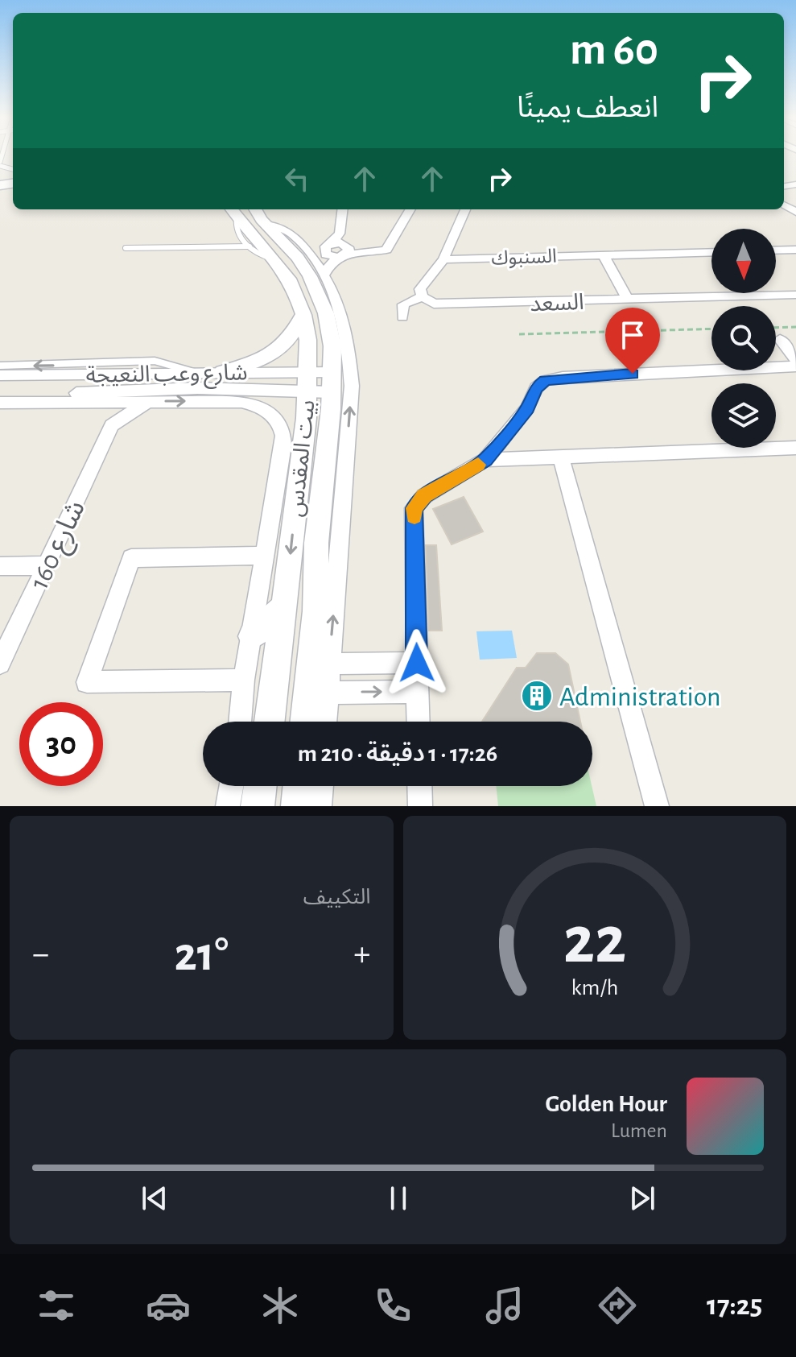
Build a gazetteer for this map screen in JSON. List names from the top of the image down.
{
  "streets": {
    "street": [
      "السنبوك",
      "السعد",
      "شارع وعب النعيجة",
      "بيت المقدس",
      "شارع 160"
    ]
  },
  "crossings": [
    ["شارع وعب النعيجة", "بيت المقدس"],
    ["شارع وعب النعيجة", "شارع 160"]
  ],
  "places": {
    "building": ["Administration"]
  },
  "north": "bottom",
  "page": {
    "turn": ["60 m", "انعطف يمينًا"],
    "limit": "30",
    "trip": "17:26 · 1 دقيقة · 210 m",
    "tile": "التكييف",
    "heat": ["−", "21°", "+"],
    "song": ["Golden Hour", "Lumen"],
    "tabs": "17:25",
    "gauge": ["22", "km/h"]
  }
}
